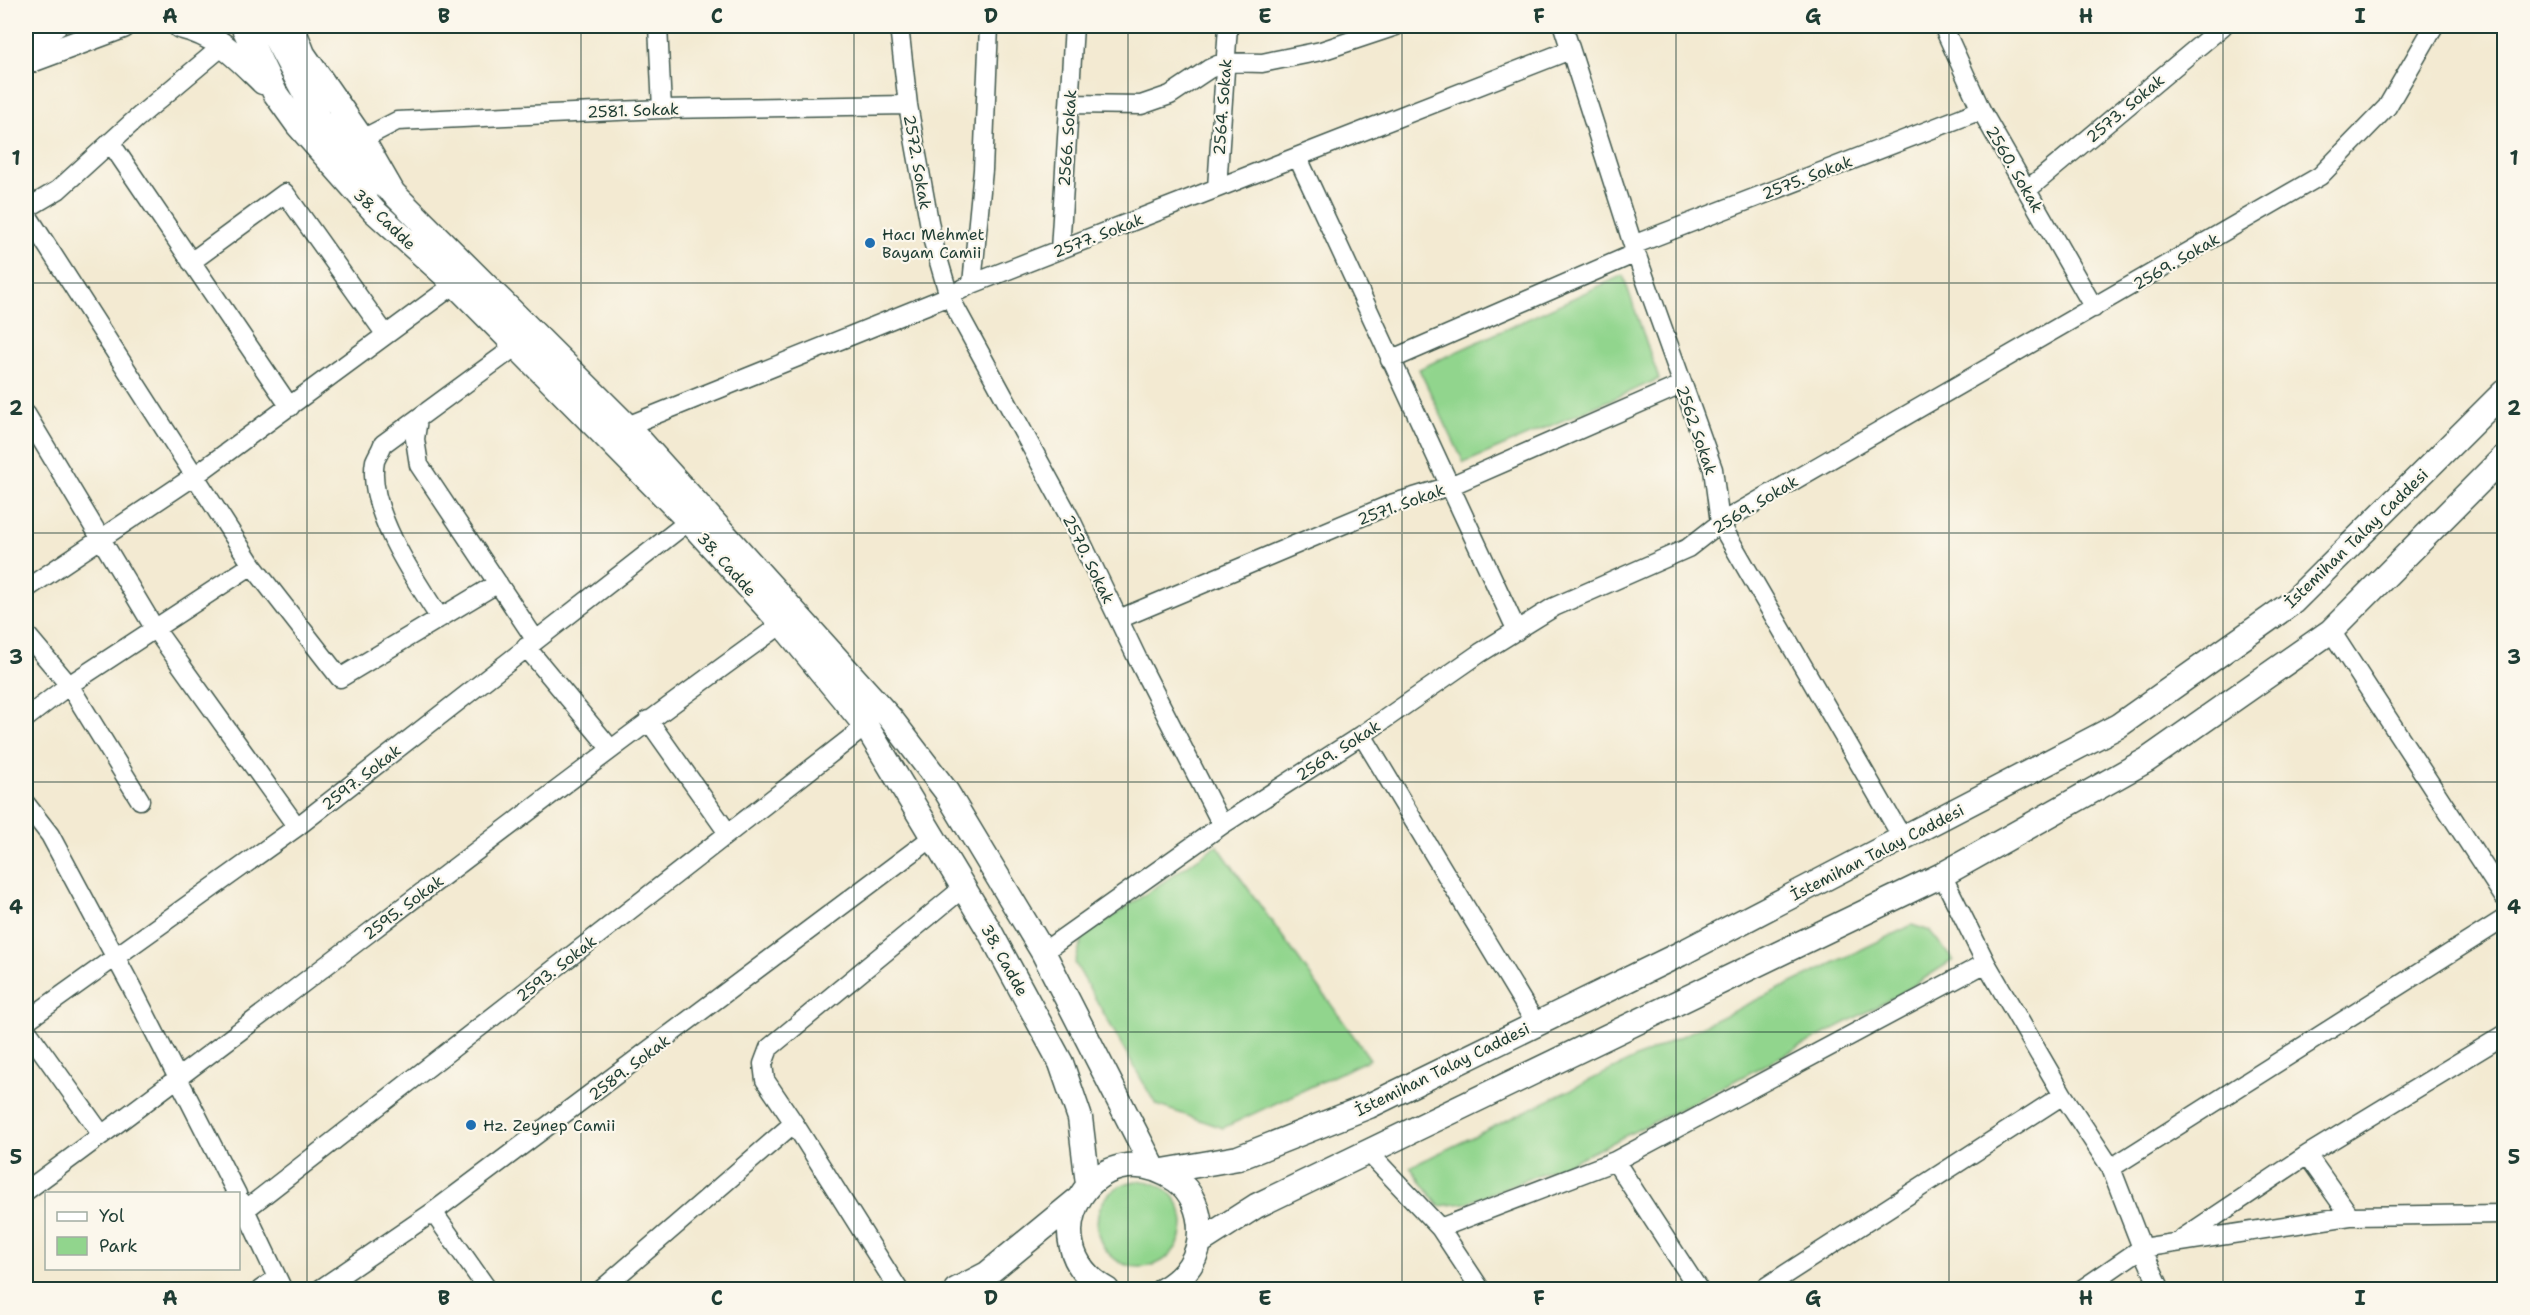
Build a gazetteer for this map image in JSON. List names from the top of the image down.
{
  "streets": {
    "street": [
      "2564. Sokak",
      "2573. Sokak",
      "2581. Sokak",
      "2566. Sokak",
      "2572. Sokak",
      "2560. Sokak",
      "2575. Sokak",
      "38. Cadde",
      "2577. Sokak",
      "2569. Sokak",
      "2562 Sokak",
      "2571. Sokak",
      "İstemihan Talay Caddesi",
      "2570. Sokak",
      "2597. Sokak",
      "2595. Sokak",
      "2593. Sokak",
      "2589. Sokak"
    ]
  },
  "crossings": [
    ["2564. Sokak", "2577. Sokak"],
    ["2573. Sokak", "2560. Sokak"],
    ["2581. Sokak", "2572. Sokak"],
    ["2581. Sokak", "38. Cadde"],
    ["2566. Sokak", "2577. Sokak"],
    ["2572. Sokak", "2577. Sokak"],
    ["2572. Sokak", "2570. Sokak"],
    ["2560. Sokak", "2575. Sokak"],
    ["2560. Sokak", "2569. Sokak"],
    ["2575. Sokak", "2562 Sokak"],
    ["38. Cadde", "2577. Sokak"],
    ["38. Cadde", "2569. Sokak"],
    ["38. Cadde", "İstemihan Talay Caddesi"],
    ["38. Cadde", "2597. Sokak"],
    ["38. Cadde", "2595. Sokak"],
    ["38. Cadde", "2593. Sokak"],
    ["38. Cadde", "2589. Sokak"],
    ["2577. Sokak", "2562 Sokak"],
    ["2577. Sokak", "2570. Sokak"],
    ["2569. Sokak", "2562 Sokak"],
    ["2569. Sokak", "2570. Sokak"],
    ["2562 Sokak", "2571. Sokak"],
    ["2562 Sokak", "İstemihan Talay Caddesi"],
    ["2571. Sokak", "2570. Sokak"]
  ],
  "places": ["Hacı Mehmet Bayam Camii", "Hz. Zeynep Camii"],
  "legend": ["Yol", "Park"],
  "grid": {
    "columns": [
      "A",
      "B",
      "C",
      "D",
      "E",
      "F",
      "G",
      "H",
      "I"
    ],
    "rows": [
      "1",
      "2",
      "3",
      "4",
      "5"
    ]
  }
}
